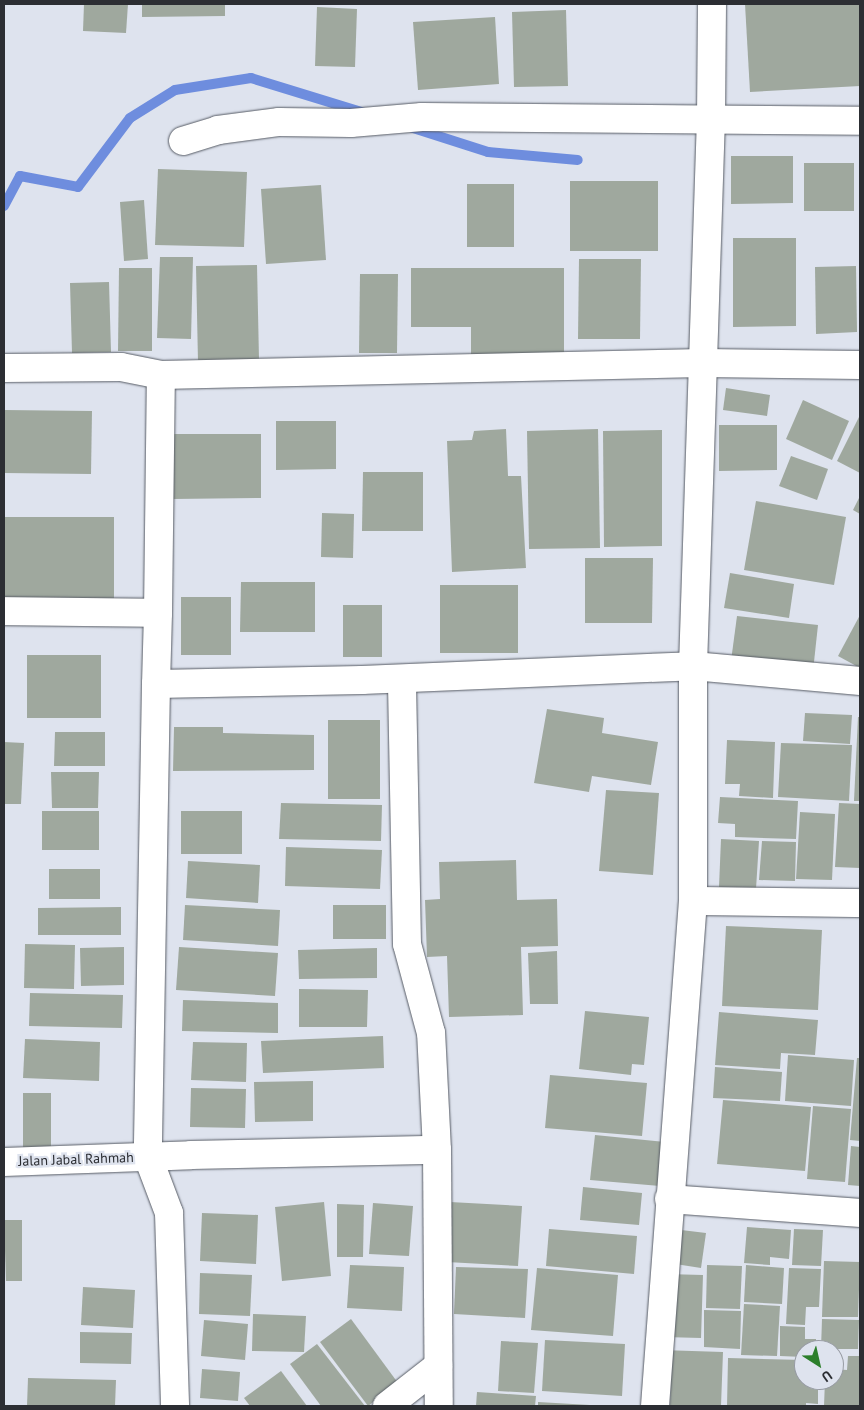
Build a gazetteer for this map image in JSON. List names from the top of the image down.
{
  "streets": {
    "street": ["Jalan Jabal Rahmah"]
  },
  "north": "bottom right"
}
